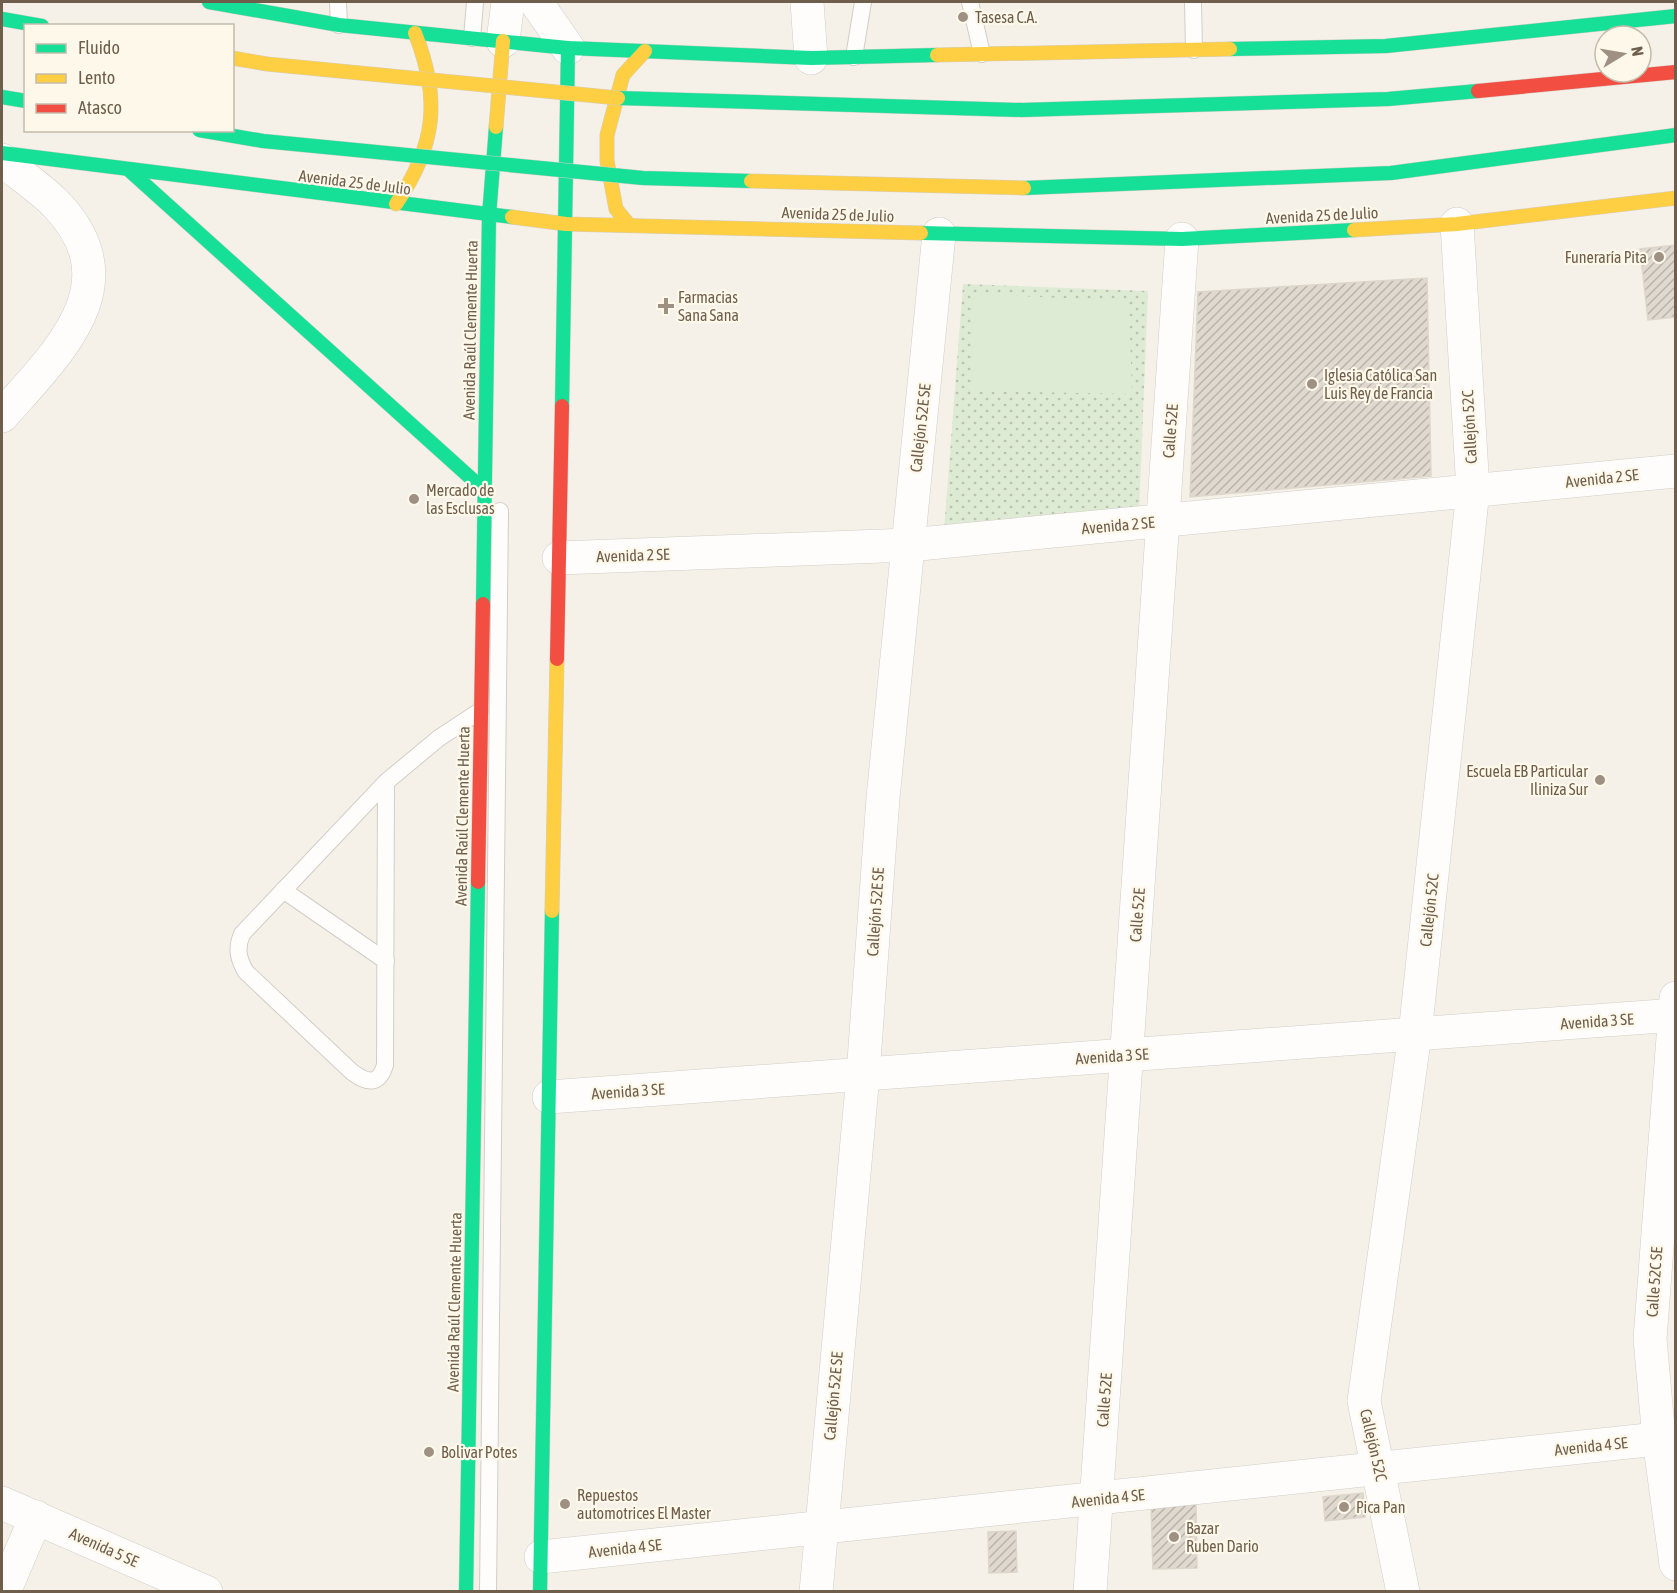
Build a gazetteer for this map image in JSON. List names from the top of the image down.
{
  "streets": {
    "main road": ["Avenida 25 de Julio", "Avenida Raúl Clemente Huerta"],
    "street": [
      "Callejón 52C",
      "Callejón 52E SE",
      "Calle 52E",
      "Avenida 2 SE",
      "Avenida 3 SE",
      "Calle 52C SE",
      "Avenida 4 SE",
      "Avenida 5 SE"
    ]
  },
  "crossings": [
    ["Avenida 25 de Julio", "Avenida Raúl Clemente Huerta"],
    ["Avenida 25 de Julio", "Callejón 52C"],
    ["Avenida 25 de Julio", "Callejón 52E SE"],
    ["Avenida 25 de Julio", "Calle 52E"],
    ["Callejón 52C", "Avenida 2 SE"],
    ["Callejón 52C", "Avenida 3 SE"],
    ["Callejón 52C", "Avenida 4 SE"],
    ["Callejón 52E SE", "Avenida 2 SE"],
    ["Callejón 52E SE", "Avenida 3 SE"],
    ["Callejón 52E SE", "Avenida 4 SE"],
    ["Calle 52E", "Avenida 2 SE"],
    ["Calle 52E", "Avenida 3 SE"],
    ["Calle 52E", "Avenida 4 SE"],
    ["Avenida 3 SE", "Calle 52C SE"],
    ["Calle 52C SE", "Avenida 4 SE"]
  ],
  "places": {
    "other": [
      "Tasesa C.A.",
      "Funeraría Pita",
      "Iglesia Católica San Luis Rey de Francia",
      "Mercado de las Esclusas",
      "Escuela EB Particular Iliniza Sur",
      "Bolivar Potes",
      "Repuestos automotrices El Master",
      "Pica Pan",
      "Bazar Ruben Dario"
    ],
    "health": ["Farmacias Sana Sana"]
  },
  "legend": ["Fluido", "Lento", "Atasco"],
  "north": "right"
}
